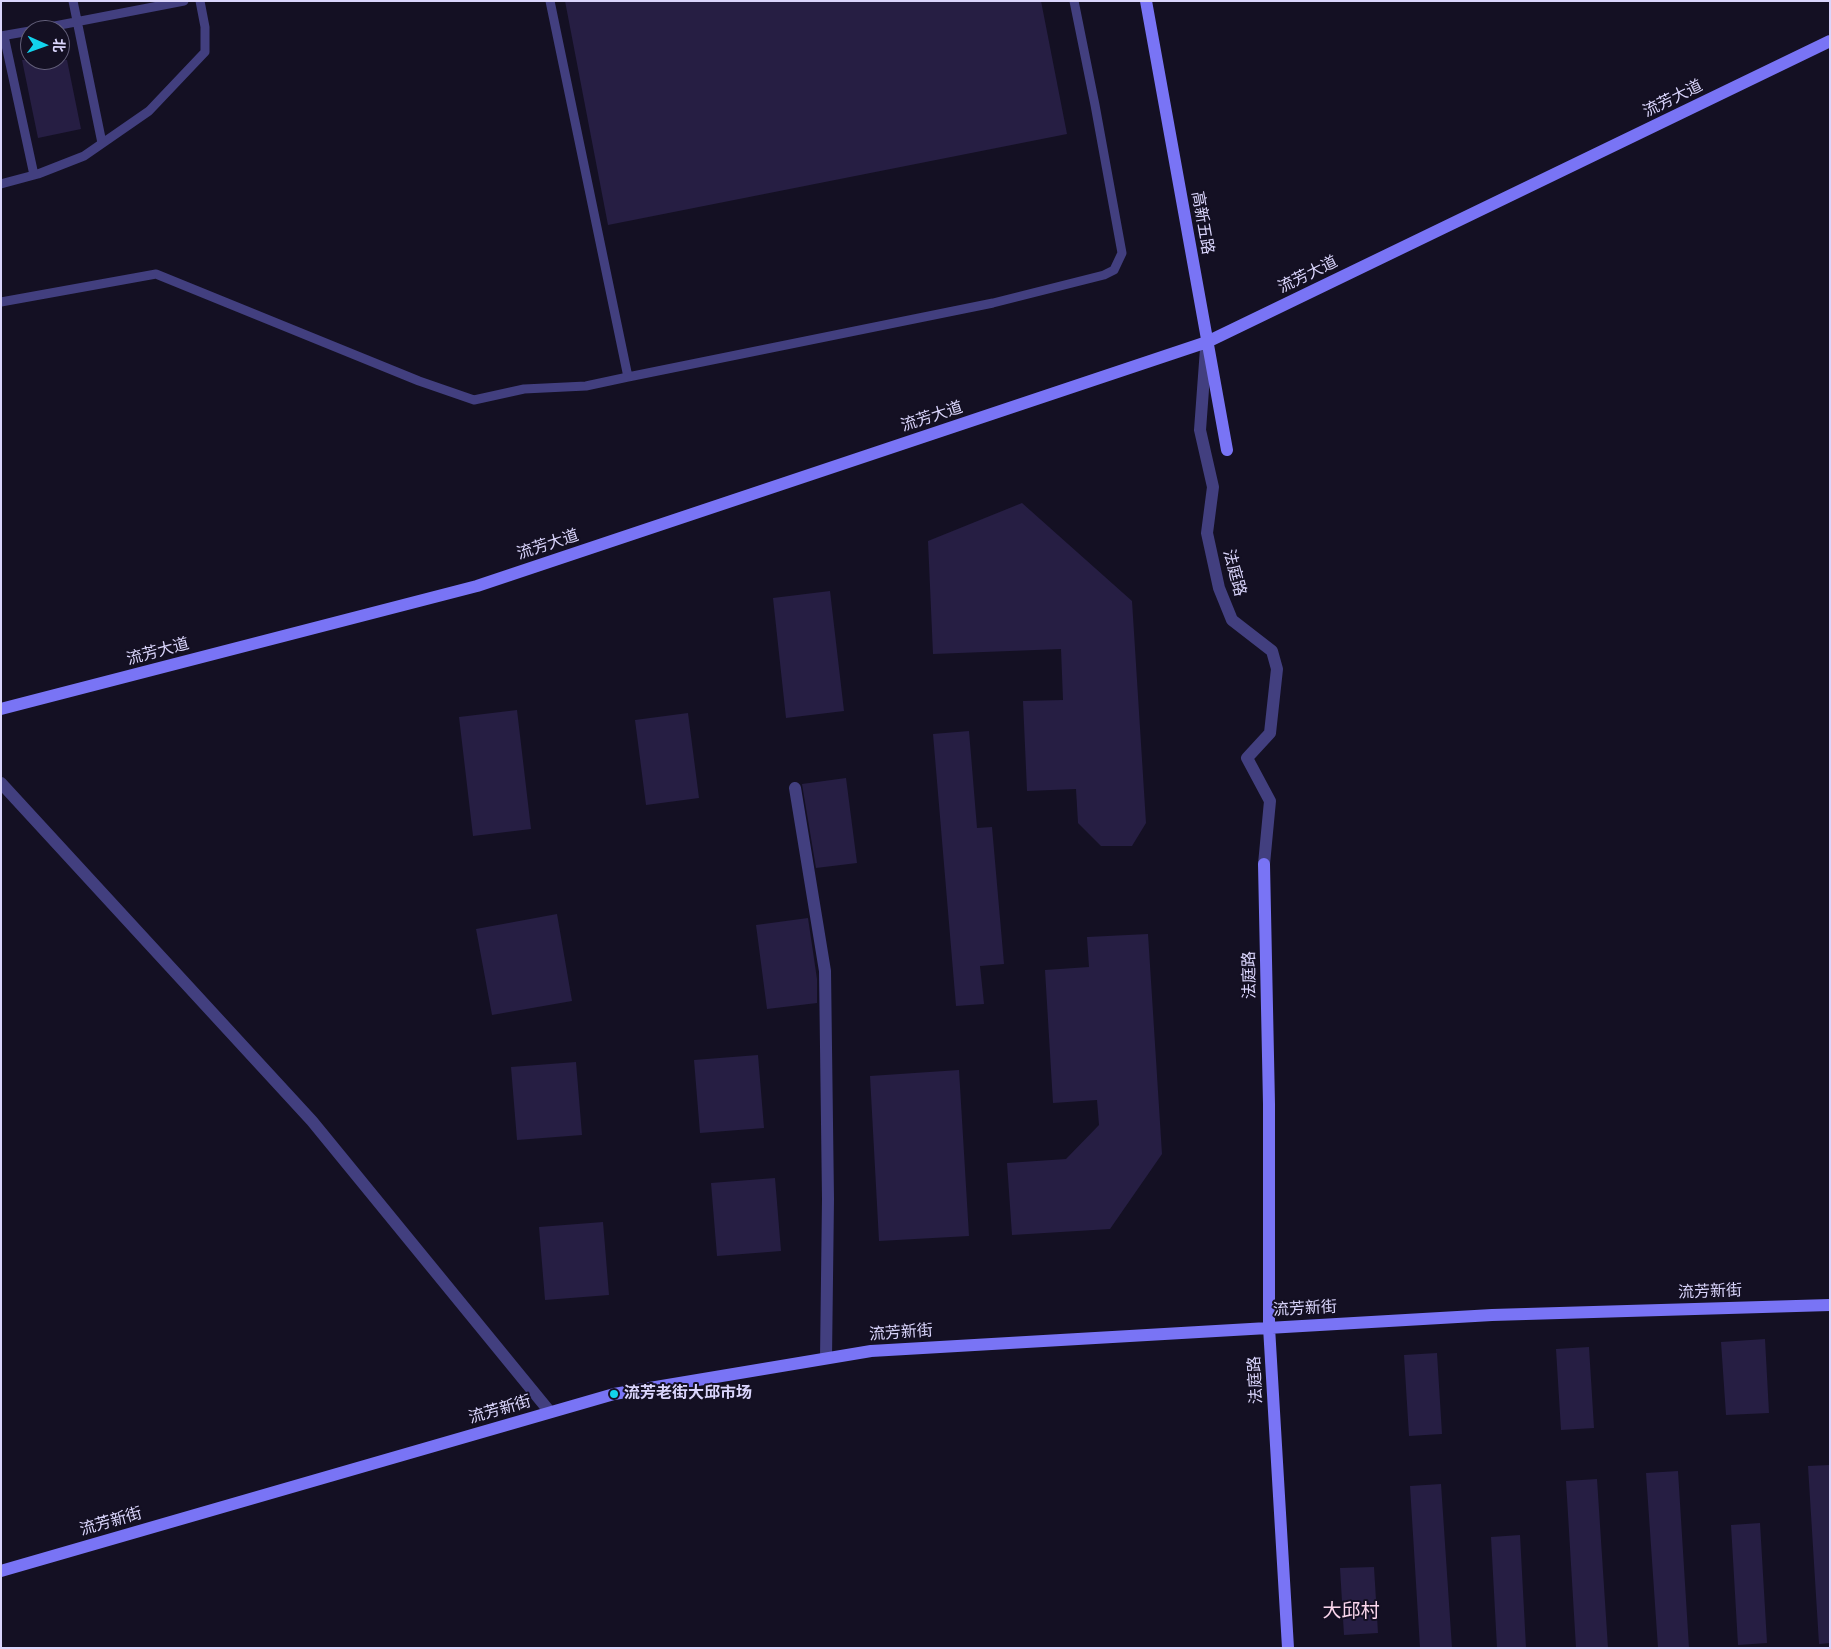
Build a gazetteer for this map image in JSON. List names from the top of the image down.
{
  "streets": {
    "main road": [
      "流芳大道",
      "高新五路",
      "法庭路",
      "流芳新街"
    ]
  },
  "crossings": [
    ["流芳大道", "高新五路"],
    ["流芳大道", "法庭路"],
    ["高新五路", "法庭路"],
    ["法庭路", "流芳新街"]
  ],
  "districts": ["大邱村"],
  "places": ["流芳老街大邱市场"],
  "north": "right"
}
